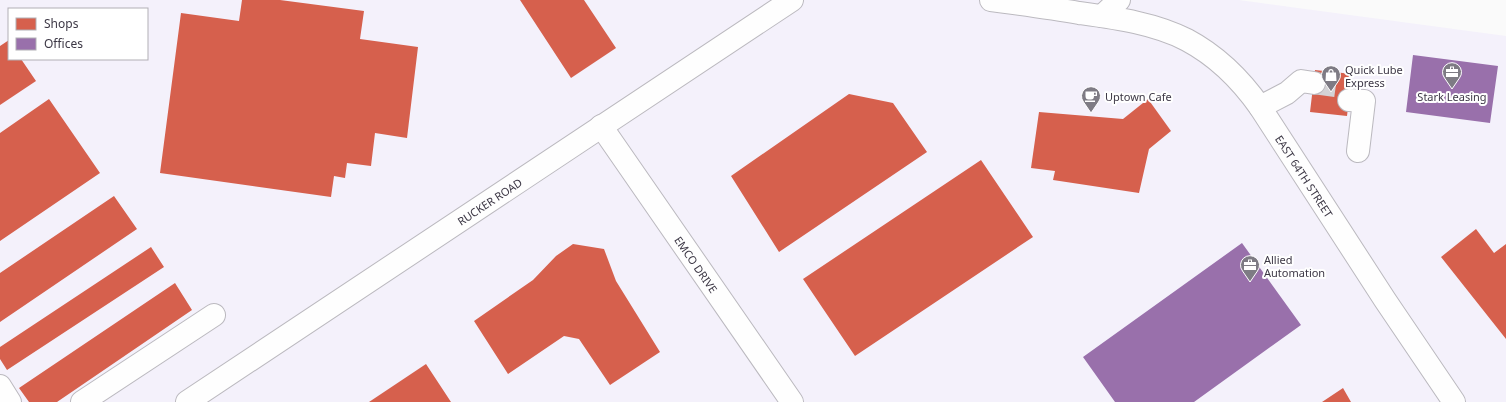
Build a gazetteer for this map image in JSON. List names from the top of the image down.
{
  "streets": {
    "street": ["EAST 64TH STREET", "RUCKER ROAD", "EMCO DRIVE"]
  },
  "crossings": [
    ["RUCKER ROAD", "EMCO DRIVE"]
  ],
  "places": {
    "office": ["Stark Leasing", "Allied Automation"],
    "shop": ["Quick Lube Express"],
    "cafe": ["Uptown Cafe"]
  },
  "legend": ["Shops", "Offices"]
}
